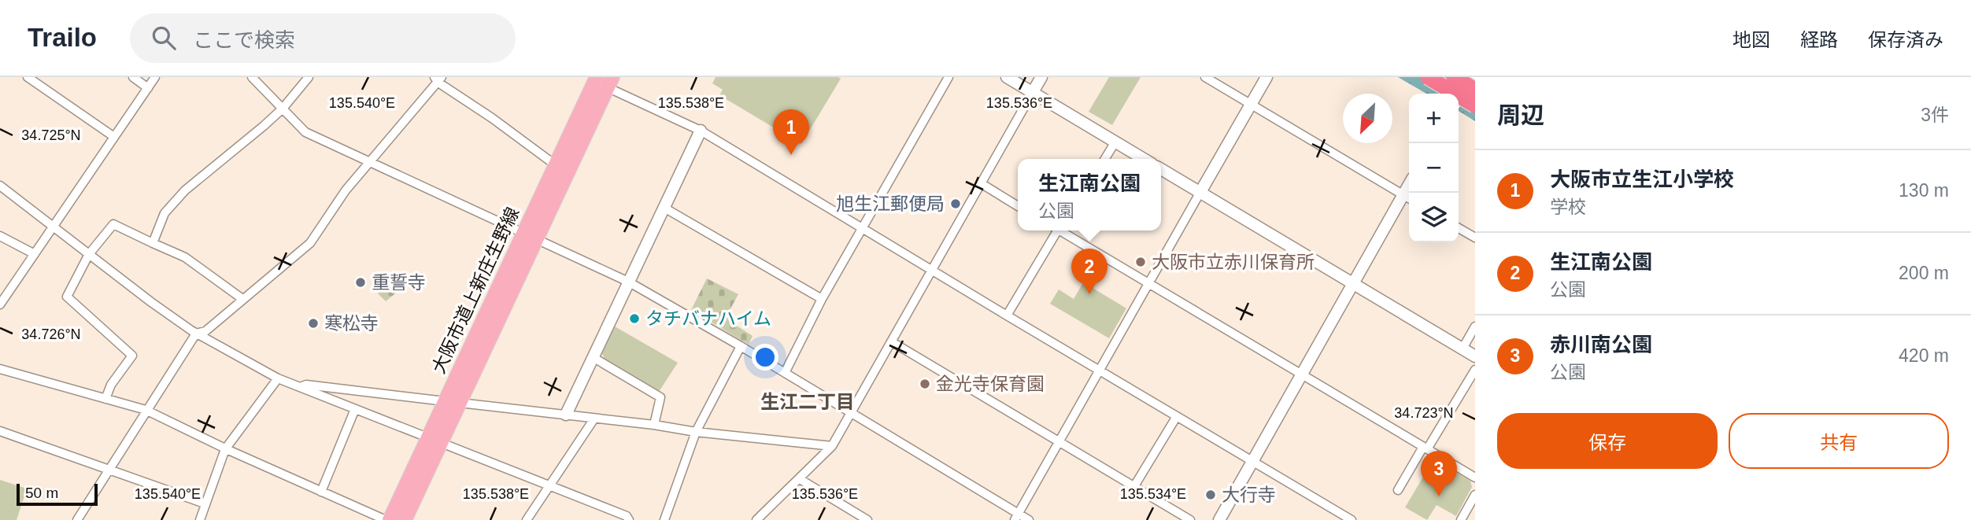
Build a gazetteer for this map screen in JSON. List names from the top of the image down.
{
  "streets": {
    "main road": ["大阪市道上新庄生野線"]
  },
  "districts": ["生江二丁目"],
  "places": [
    "旭生江郵便局",
    "大阪市立赤川保育所",
    "重誓寺",
    "タチバナハイム",
    "寒松寺",
    "金光寺保育園",
    "大行寺"
  ],
  "scale_bar": "50 m",
  "north": "bottom left",
  "page": {
    "header": "Trailo",
    "search": "ここで検索",
    "nav": ["地図", "経路", "保存済み"],
    "heading": ["周辺", "3件"],
    "map_buttons": ["+", "−"],
    "pins": ["1", "2", "3"],
    "list": [
      {
        "mark": "1",
        "name": "大阪市立生江小学校",
        "note": "学校",
        "value": "130 m"
      },
      {
        "mark": "2",
        "name": "生江南公園",
        "note": "公園",
        "value": "200 m"
      },
      {
        "mark": "3",
        "name": "赤川南公園",
        "note": "公園",
        "value": "420 m"
      }
    ],
    "popup": ["生江南公園", "公園"],
    "buttons": ["保存", "共有"],
    "scale": "50 m"
  },
  "coordinates": [
    "135.540°E",
    "135.538°E",
    "135.536°E",
    "34.725°N",
    "34.726°N",
    "34.723°N",
    "135.534°E"
  ]
}
